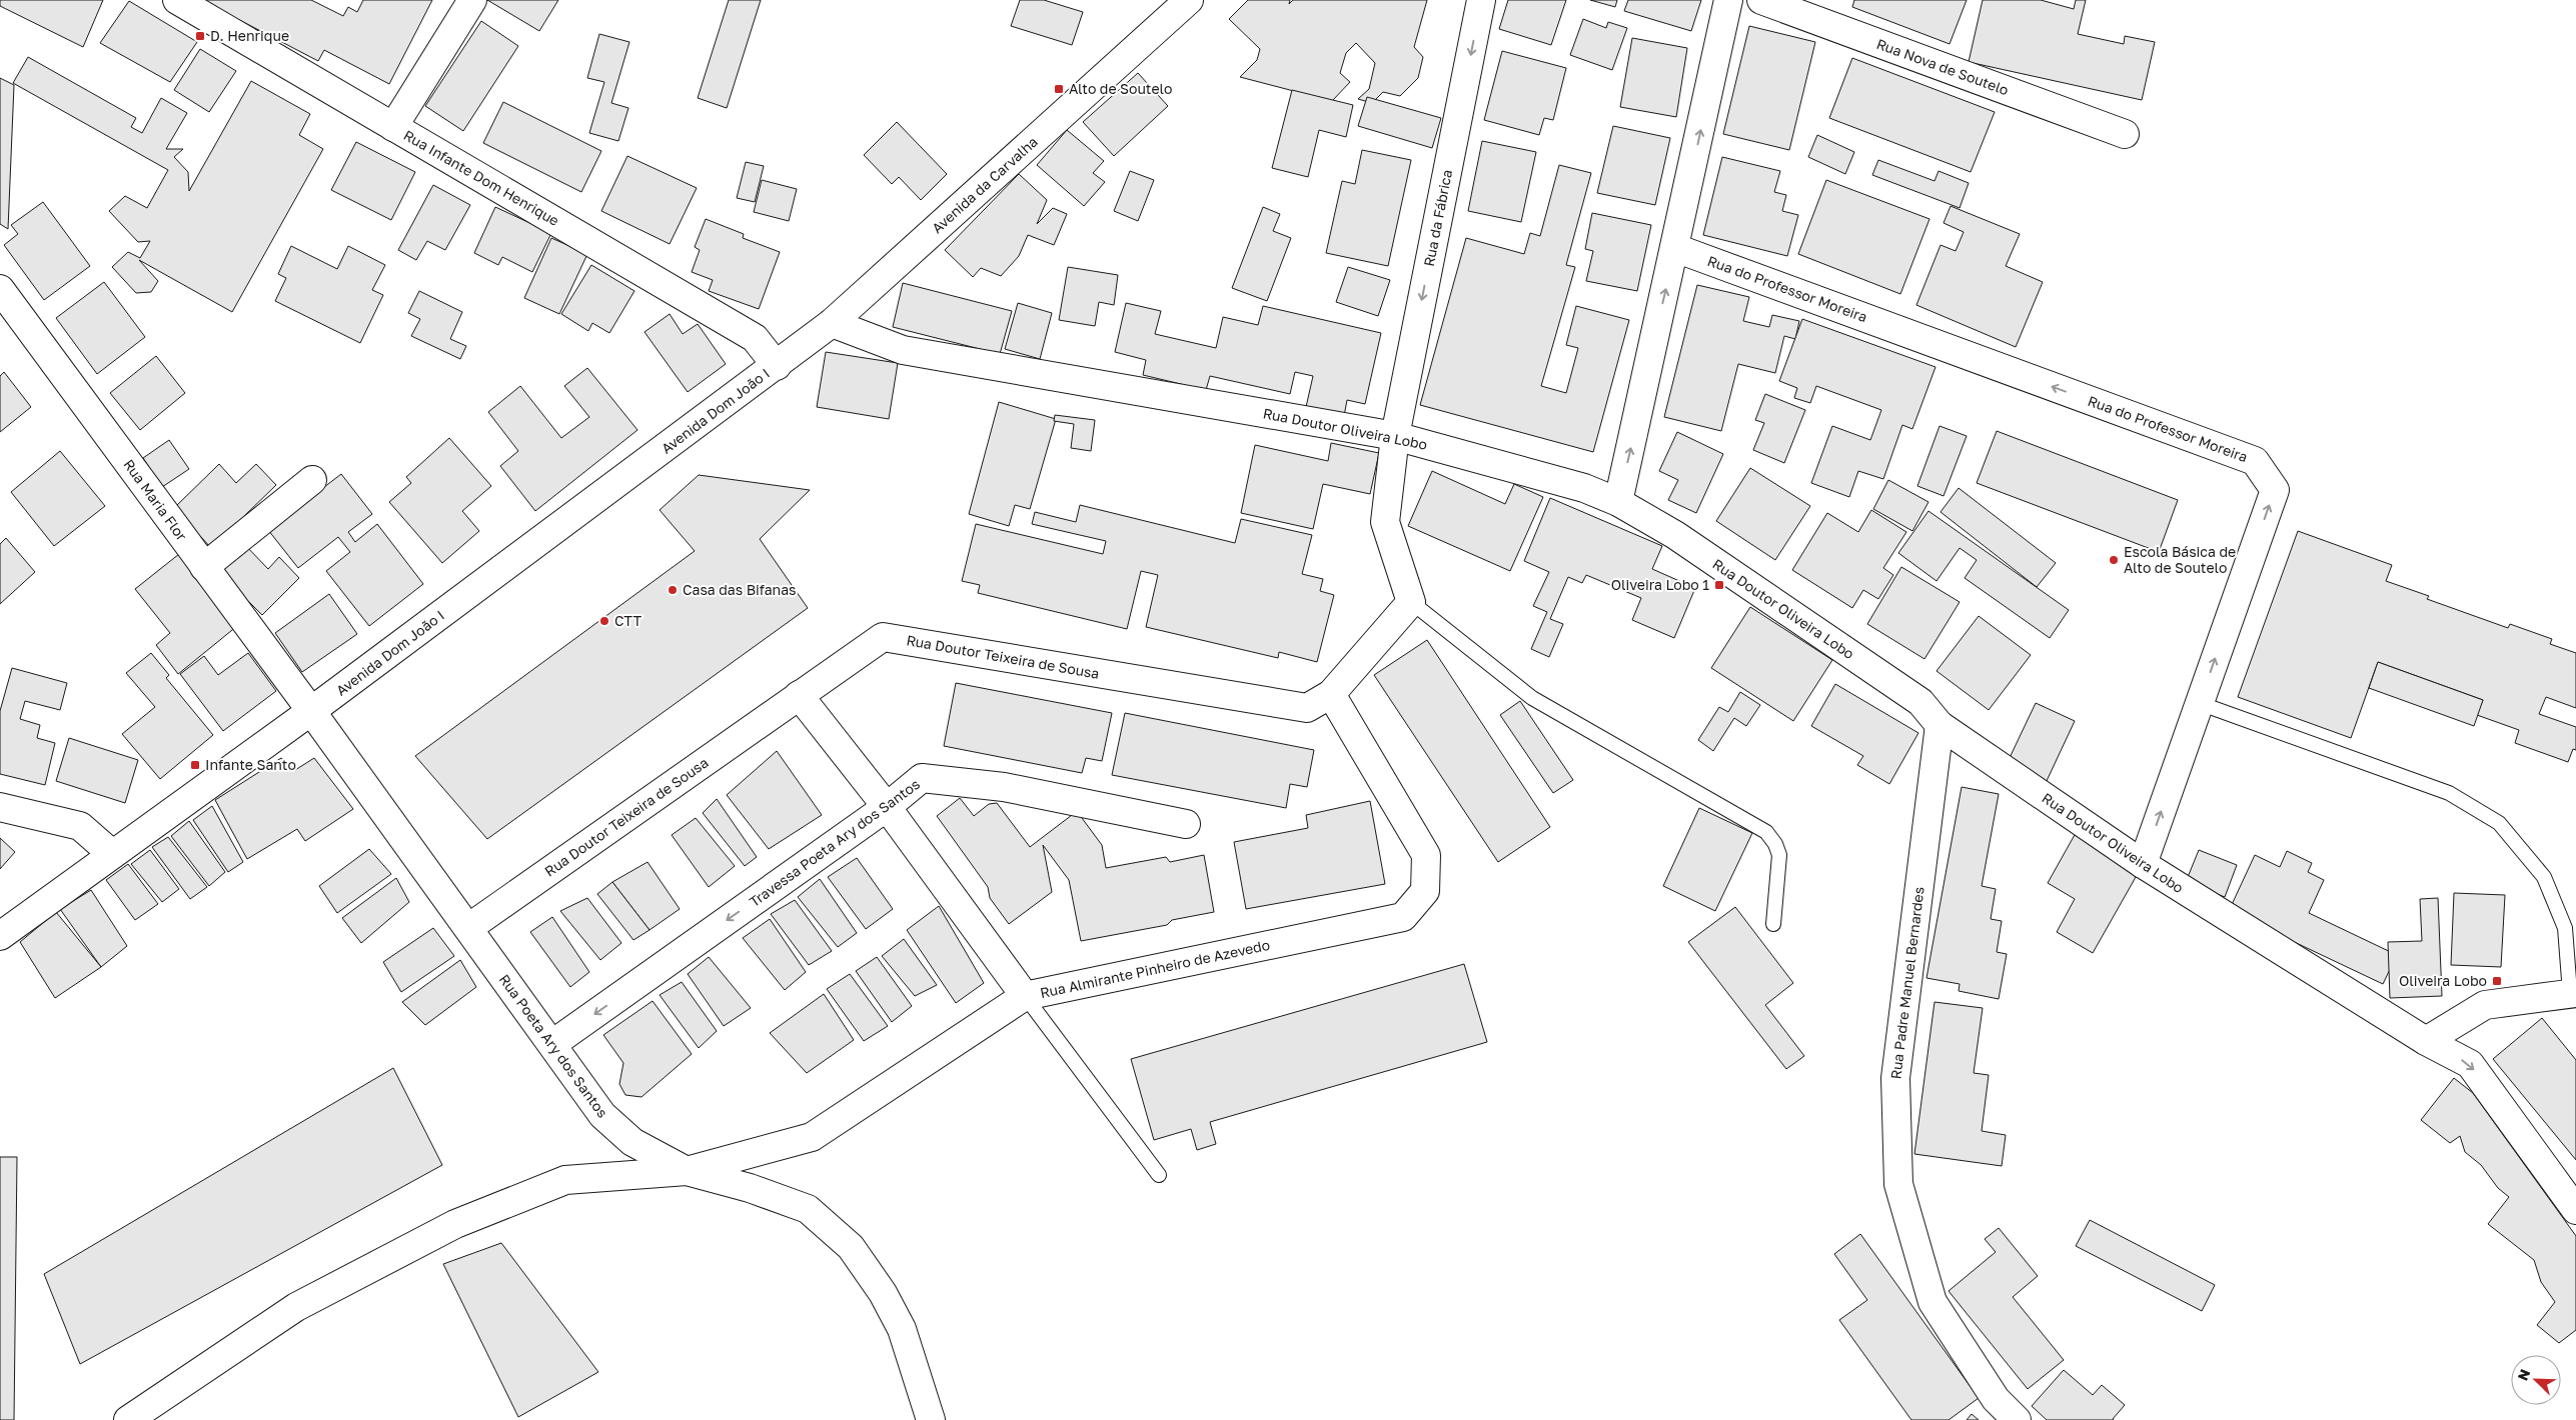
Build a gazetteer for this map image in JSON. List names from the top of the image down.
{
  "streets": {
    "street": [
      "Rua Nova de Soutelo",
      "Rua Infante Dom Henrique",
      "Avenida da Carvalha",
      "Rua da Fábrica",
      "Rua do Professor Moreira",
      "Avenida Dom João I",
      "Rua Doutor Oliveira Lobo",
      "Rua Maria Flor",
      "Rua Doutor Teixeira de Sousa",
      "Travessa Poeta Ary dos Santos",
      "Rua Almirante Pinheiro de Azevedo",
      "Rua Padre Manuel Bernardes",
      "Rua Poeta Ary dos Santos"
    ]
  },
  "crossings": [
    ["Rua Infante Dom Henrique", "Avenida da Carvalha"],
    ["Rua Infante Dom Henrique", "Avenida Dom João I"],
    ["Avenida da Carvalha", "Avenida Dom João I"],
    ["Avenida da Carvalha", "Rua Doutor Oliveira Lobo"],
    ["Rua da Fábrica", "Rua Doutor Oliveira Lobo"],
    ["Rua do Professor Moreira", "Rua Doutor Oliveira Lobo"],
    ["Avenida Dom João I", "Rua Maria Flor"],
    ["Avenida Dom João I", "Rua Poeta Ary dos Santos"],
    ["Rua Doutor Oliveira Lobo", "Rua Padre Manuel Bernardes"],
    ["Rua Maria Flor", "Rua Poeta Ary dos Santos"],
    ["Rua Doutor Teixeira de Sousa", "Rua Almirante Pinheiro de Azevedo"],
    ["Rua Doutor Teixeira de Sousa", "Rua Poeta Ary dos Santos"],
    ["Travessa Poeta Ary dos Santos", "Rua Almirante Pinheiro de Azevedo"],
    ["Travessa Poeta Ary dos Santos", "Rua Poeta Ary dos Santos"]
  ],
  "places": {
    "transit": [
      "D. Henrique",
      "Alto de Soutelo",
      "Oliveira Lobo 1",
      "Infante Santo",
      "Oliveira Lobo"
    ],
    "other": ["Escola Básica de Alto de Soutelo", "Casa das Bifanas", "CTT"]
  },
  "north": "top left"
}
